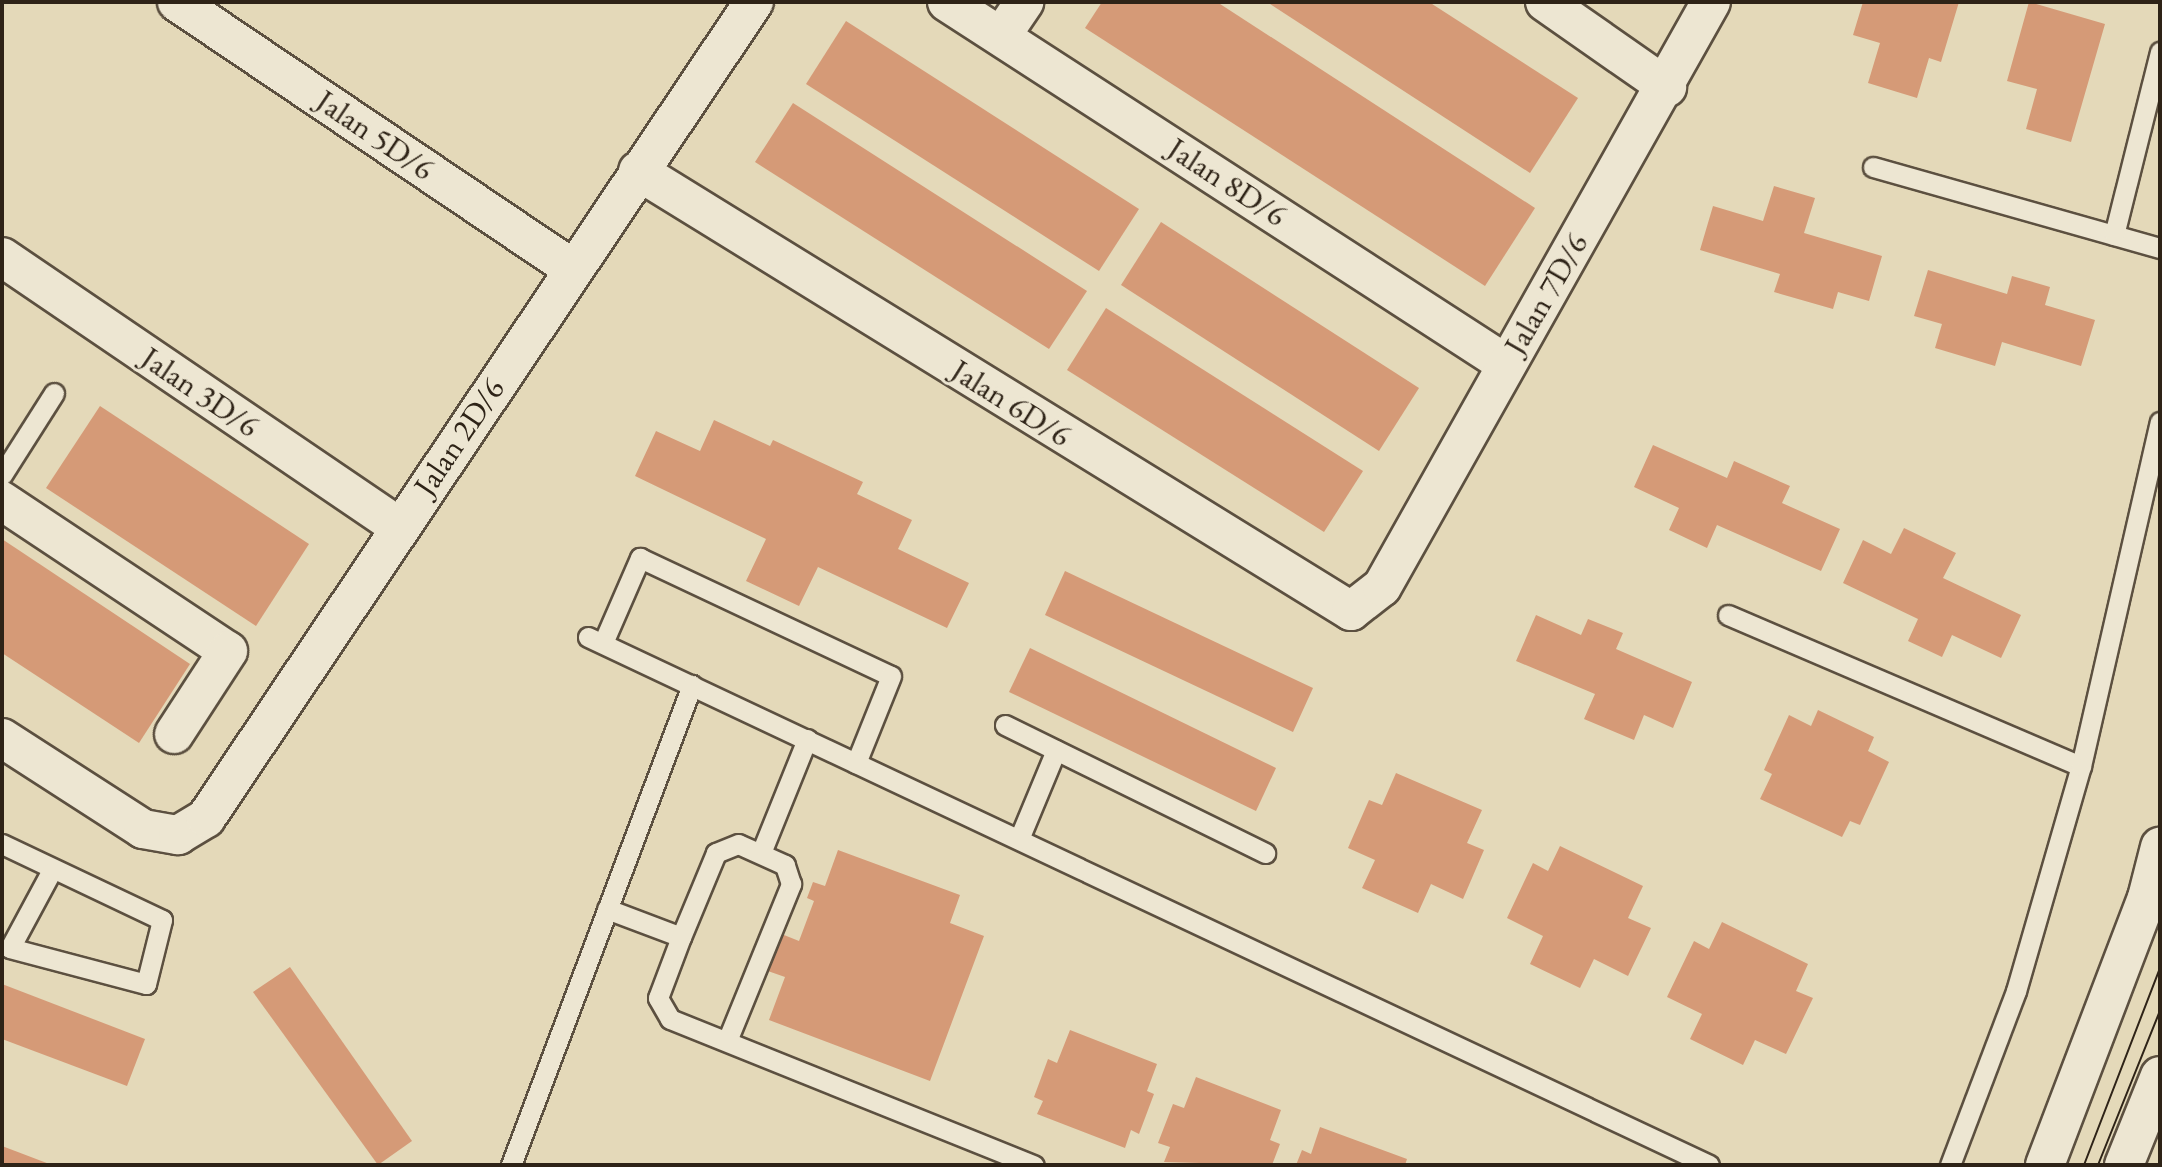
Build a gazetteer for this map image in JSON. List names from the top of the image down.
{
  "streets": {
    "street": [
      "Jalan 5D/6",
      "Jalan 8D/6",
      "Jalan 7D/6",
      "Jalan 3D/6",
      "Jalan 6D/6",
      "Jalan 2D/6"
    ]
  },
  "crossings": [
    ["Jalan 5D/6", "Jalan 2D/6"],
    ["Jalan 8D/6", "Jalan 7D/6"],
    ["Jalan 7D/6", "Jalan 6D/6"],
    ["Jalan 3D/6", "Jalan 2D/6"],
    ["Jalan 6D/6", "Jalan 2D/6"]
  ]
}
